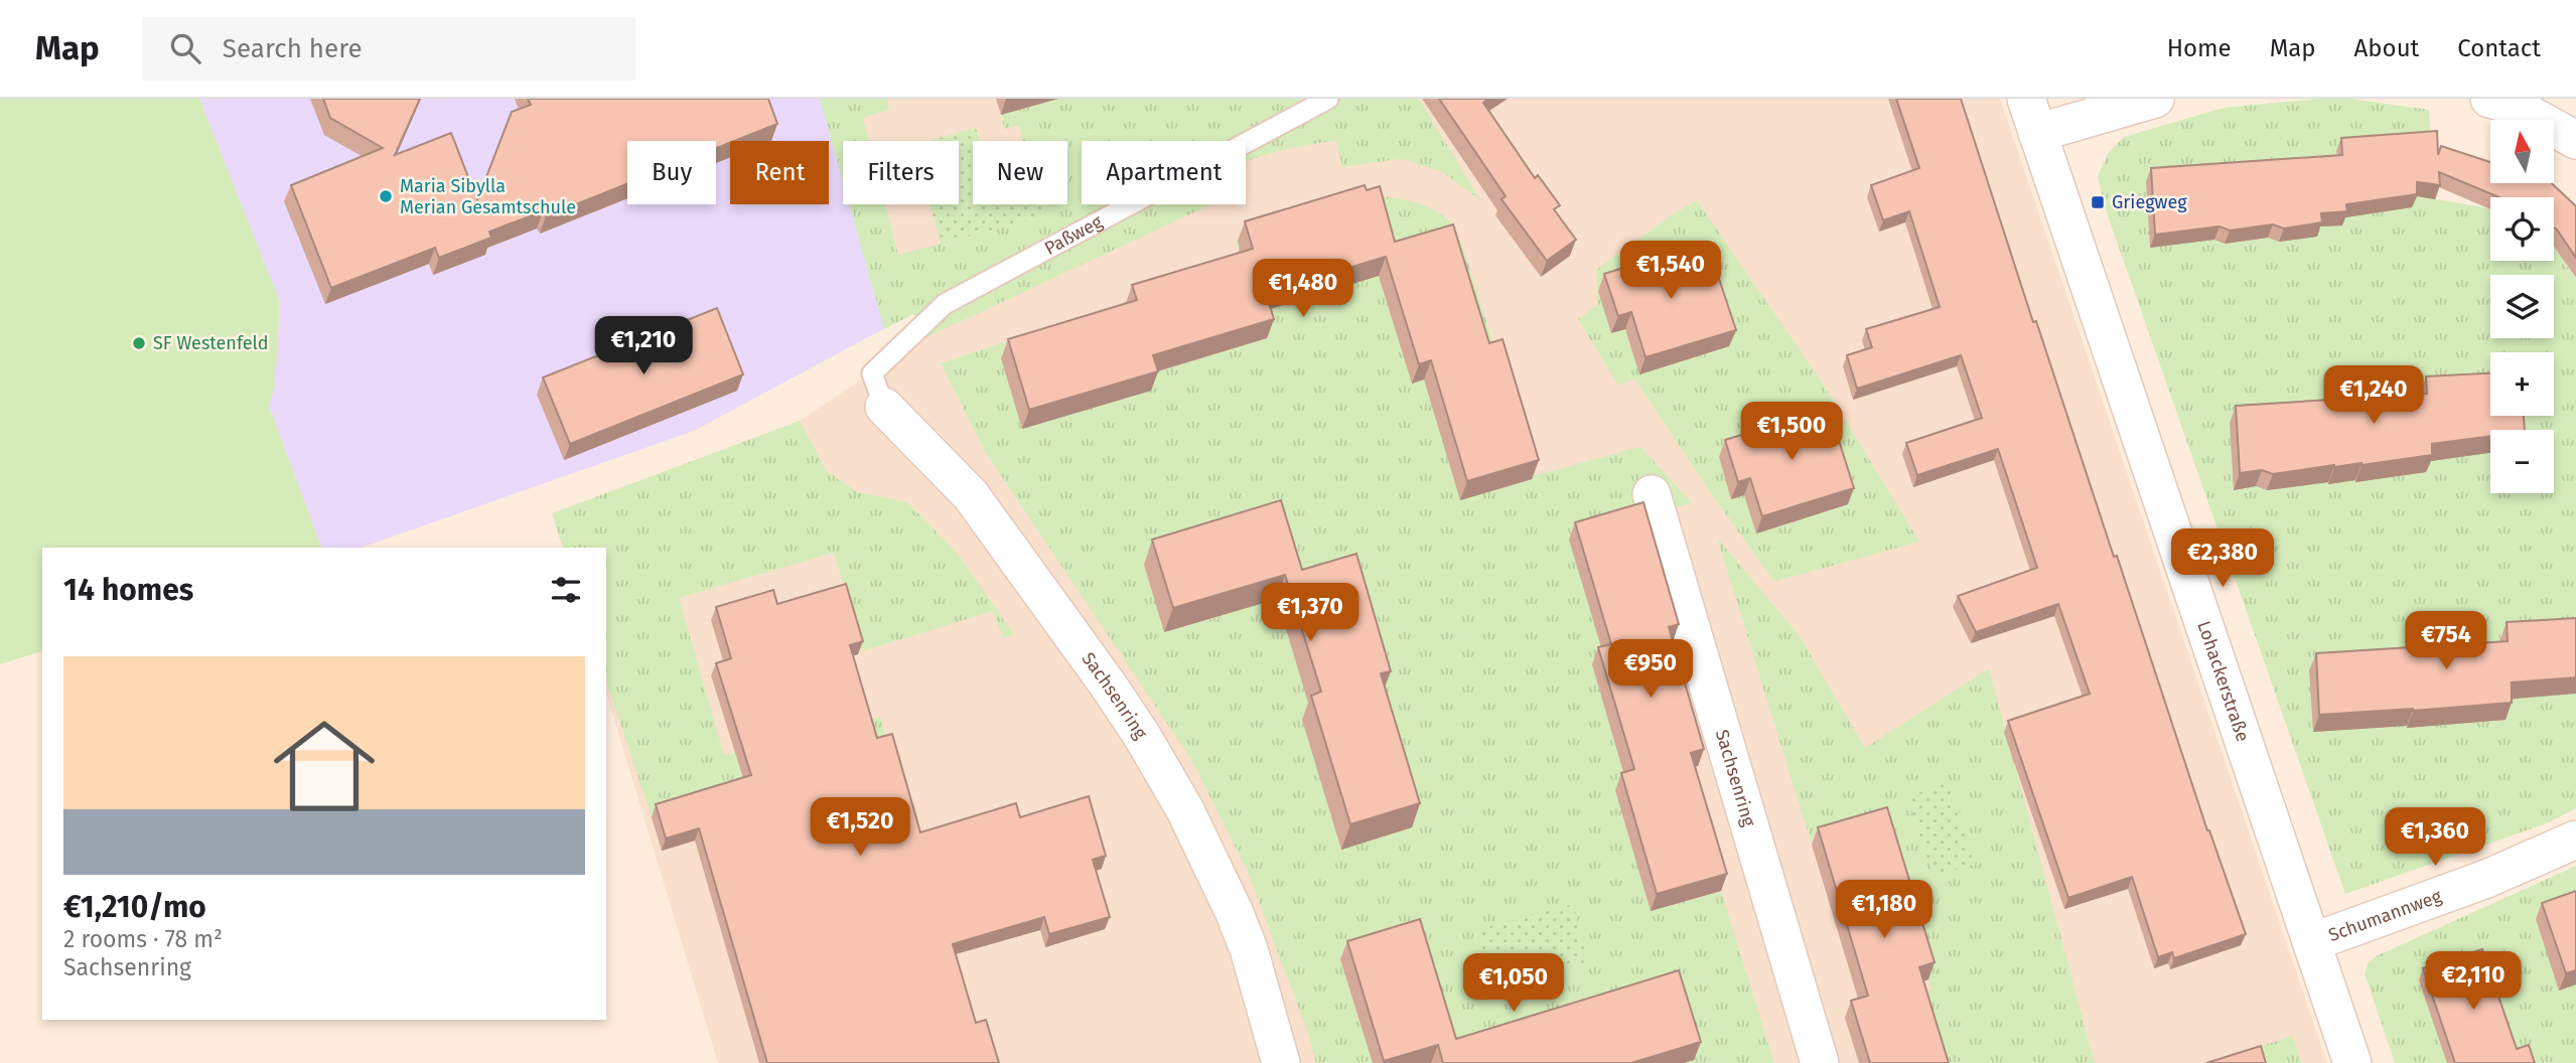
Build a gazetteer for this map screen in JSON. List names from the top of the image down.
{
  "streets": {
    "street": ["Lohackerstraße", "Sachsenring", "Schumannweg"],
    "lane": ["Paßweg"]
  },
  "crossings": [
    ["Paßweg", "Sachsenring"],
    ["Lohackerstraße", "Schumannweg"]
  ],
  "places": {
    "other": ["Maria Sibylla Merian Gesamtschule", "SF Westenfeld"],
    "transit": ["Griegweg"]
  },
  "north": "top",
  "page": {
    "header": "Map",
    "search": "Search here",
    "nav": [
      "Home",
      "Map",
      "About",
      "Contact"
    ],
    "map_buttons": ["+", "−"],
    "chip": [
      "Buy",
      "Rent",
      "Filters",
      "New",
      "Apartment"
    ],
    "price": [
      "€1,540",
      "€1,480",
      "€1,210",
      "€1,240",
      "€1,500",
      "€2,380",
      "€1,370",
      "€754",
      "€950",
      "€1,520",
      "€1,360",
      "€1,180",
      "€2,110",
      "€1,050"
    ],
    "heading": "14 homes",
    "list": [
      {
        "name": "€1,210/mo",
        "note": "2 rooms · 78 m² · Sachsenring"
      }
    ]
  }
}
